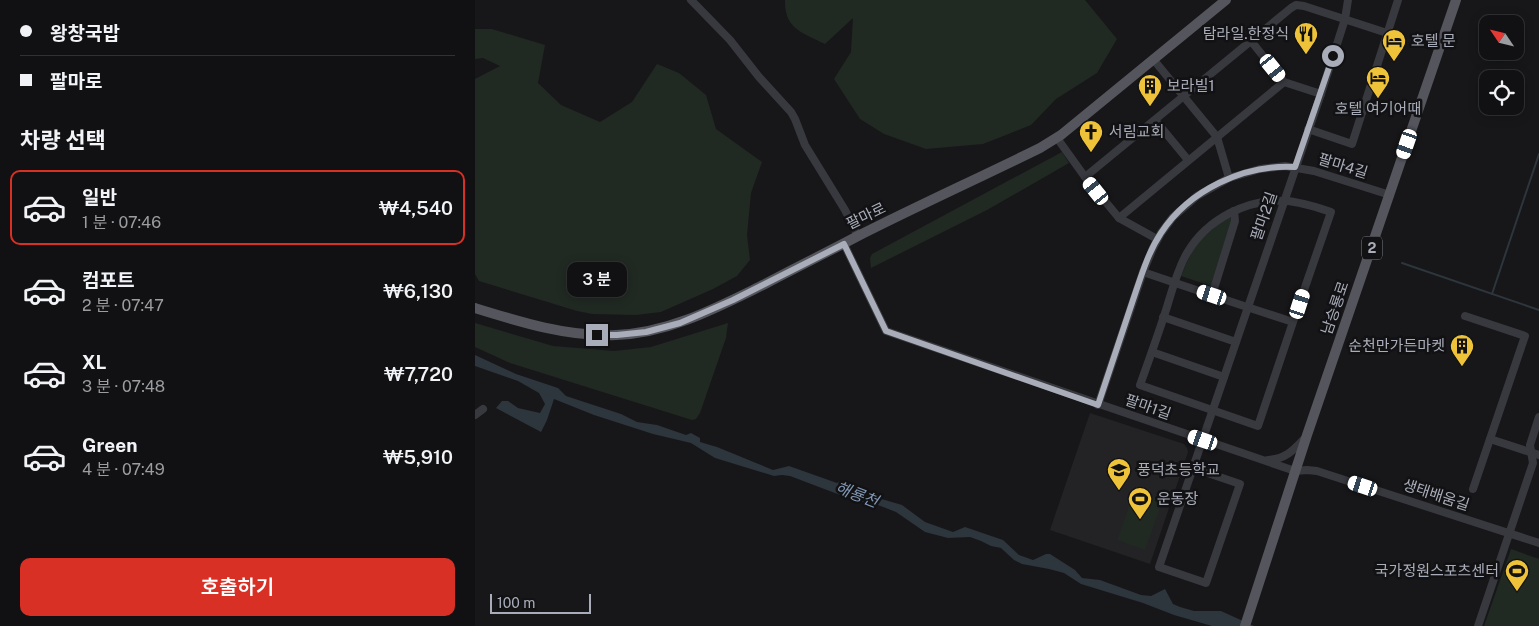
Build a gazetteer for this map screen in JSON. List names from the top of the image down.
{
  "streets": {
    "main road": ["팔마로", "2", "남승룡로"],
    "street": [
      "팔마4길",
      "팔마2길",
      "팔마1길",
      "생태배움길"
    ]
  },
  "crossings": [
    ["팔마4길", "팔마2길"],
    ["팔마4길", "남승룡로"],
    ["팔마4길", "팔마1길"],
    ["팔마로", "팔마1길"],
    ["팔마2길", "팔마1길"],
    ["남승룡로", "팔마1길"],
    ["남승룡로", "생태배움길"],
    ["팔마1길", "생태배움길"]
  ],
  "water": ["해룡천"],
  "places": {
    "restaurant": ["탐라일.한정식"],
    "hotel": ["호텔 문", "호텔 여기어때"],
    "building": ["보라빌1", "순천만가든마켓"],
    "church": ["서림교회"],
    "school or university": ["풍덕초등학교"],
    "sports": ["운동장", "국가정원스포츠센터"]
  },
  "scale_bar": "100 m",
  "north": "top left",
  "page": {
    "banner": ["왕창국밥", "팔마로"],
    "heading": "차량 선택",
    "list": [
      {
        "name": "일반",
        "note": "1 분 · 07:46",
        "value": "₩4,540"
      },
      {
        "name": "컴포트",
        "note": "2 분 · 07:47",
        "value": "₩6,130"
      },
      {
        "name": "XL",
        "note": "3 분 · 07:48",
        "value": "₩7,720"
      },
      {
        "name": "Green",
        "note": "4 분 · 07:49",
        "value": "₩5,910"
      }
    ],
    "bubble": "3 분",
    "buttons": "호출하기",
    "scale": "100 m"
  }
}
